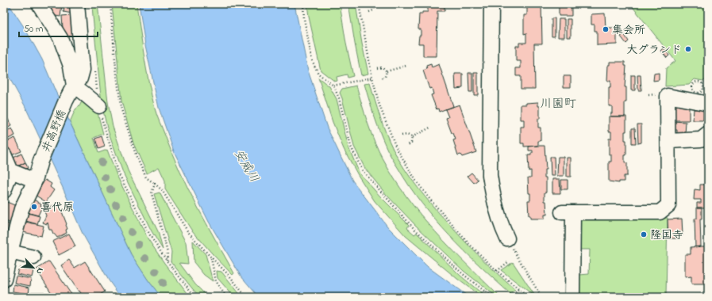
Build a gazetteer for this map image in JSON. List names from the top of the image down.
{
  "streets": {
    "street": ["井高野橋"]
  },
  "districts": ["川園町"],
  "water": ["安威川"],
  "places": [
    "集会所",
    "大グランド",
    "喜代原",
    "隆国寺"
  ],
  "scale_bar": "50 m",
  "north": "bottom right"
}
